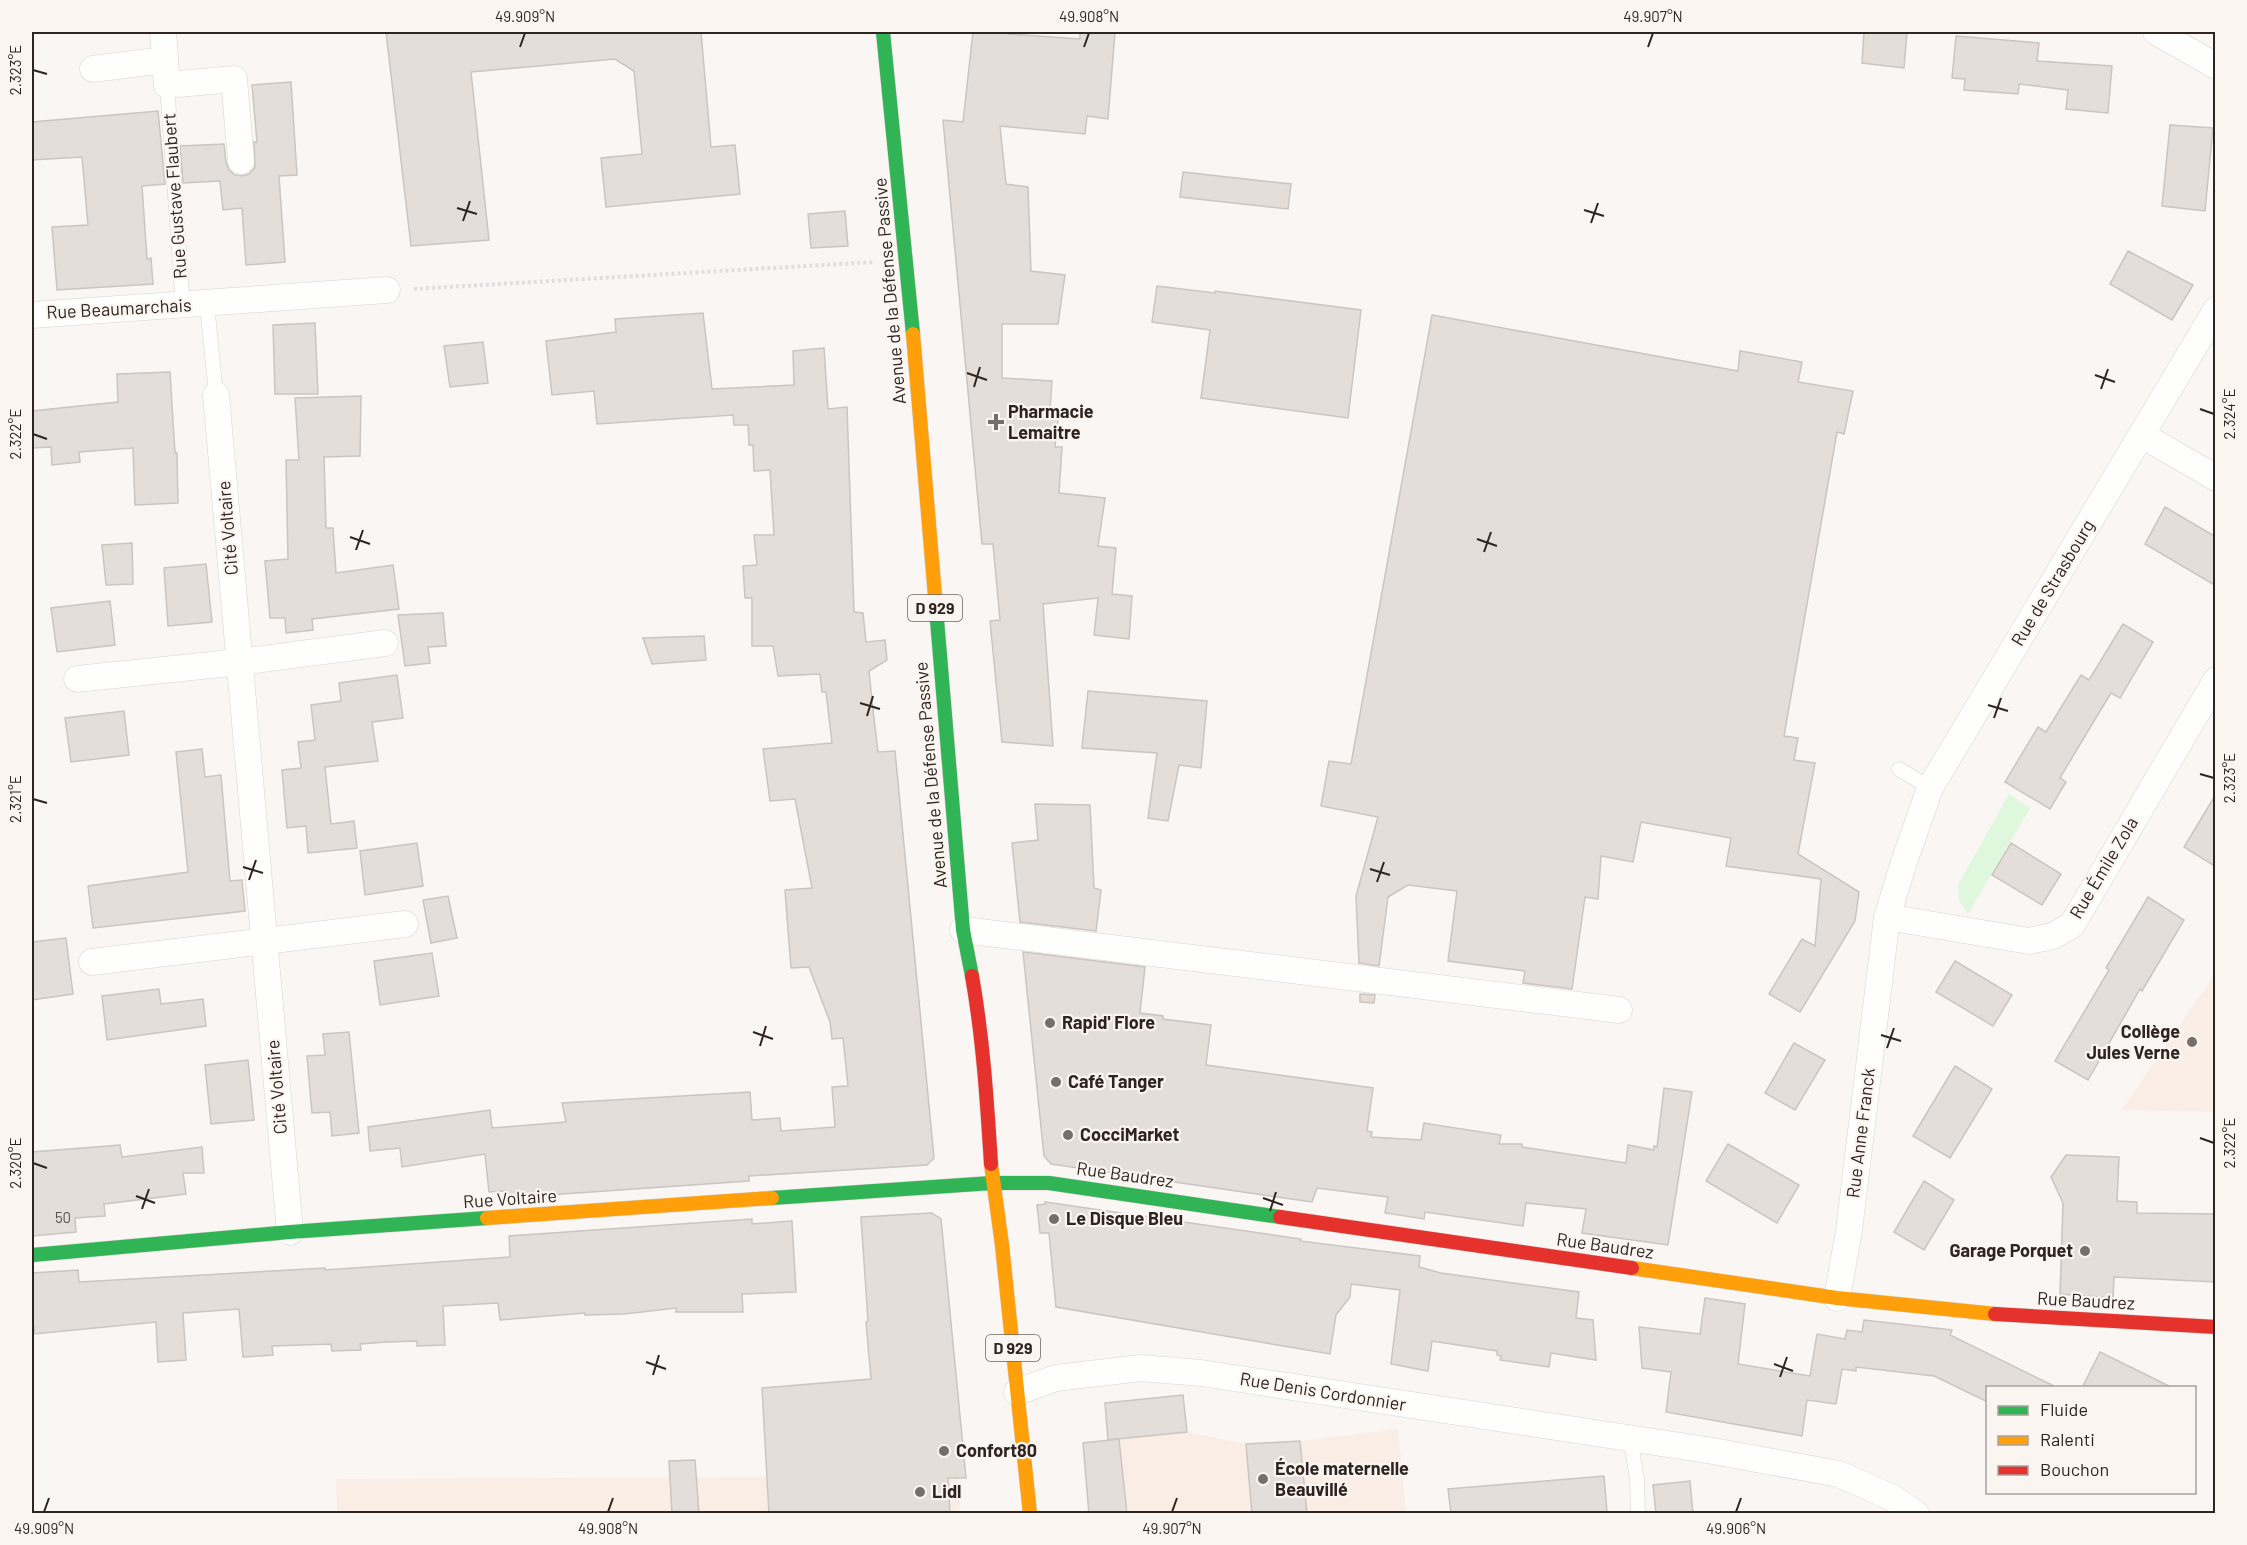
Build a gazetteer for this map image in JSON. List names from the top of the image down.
{
  "streets": {
    "street": [
      "Rue Gustave Flaubert",
      "Avenue de la Défense Passive",
      "Rue Beaumarchais",
      "Cité Voltaire",
      "Rue de Strasbourg",
      "D 929",
      "Rue Émile Zola",
      "Rue Anne Franck",
      "Rue Baudrez",
      "Rue Voltaire",
      "Rue Denis Cordonnier"
    ]
  },
  "crossings": [
    ["Rue Gustave Flaubert", "Rue Beaumarchais"],
    ["Rue Gustave Flaubert", "Cité Voltaire"],
    ["Avenue de la Défense Passive", "Rue Baudrez"],
    ["Avenue de la Défense Passive", "Rue Voltaire"],
    ["Avenue de la Défense Passive", "Rue Denis Cordonnier"],
    ["Cité Voltaire", "Rue Voltaire"],
    ["Rue de Strasbourg", "Rue Anne Franck"],
    ["Rue Émile Zola", "Rue Anne Franck"],
    ["Rue Anne Franck", "Rue Baudrez"],
    ["Rue Baudrez", "Rue Voltaire"]
  ],
  "places": {
    "health": ["Pharmacie Lemaitre"],
    "other": [
      "Rapid' Flore",
      "Collège Jules Verne",
      "Café Tanger",
      "CocciMarket",
      "Le Disque Bleu",
      "Garage Porquet",
      "Confort80",
      "École maternelle Beauvillé",
      "Lidl"
    ]
  },
  "house_numbers": ["50"],
  "legend": ["Fluide", "Ralenti", "Bouchon"],
  "coordinates": [
    "49.909°N",
    "49.908°N",
    "49.907°N",
    "2.323°E",
    "2.324°E",
    "2.322°E",
    "2.321°E",
    "2.320°E",
    "49.906°N"
  ]
}
